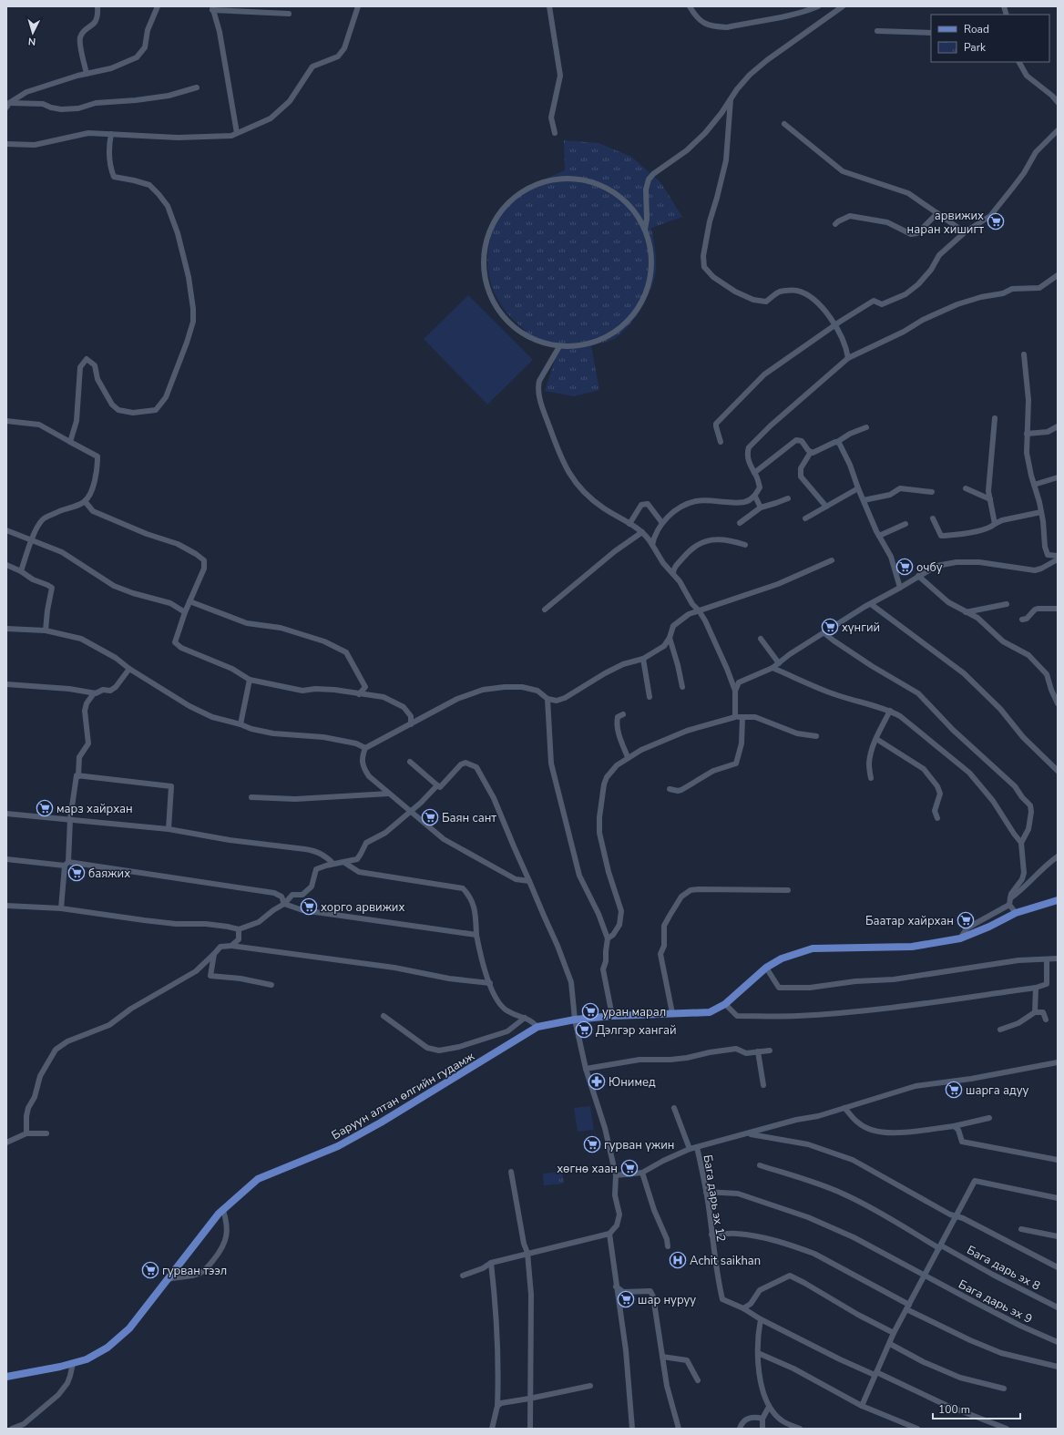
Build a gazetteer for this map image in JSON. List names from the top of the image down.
{
  "streets": {
    "main road": ["Баруун алтан өлгийн гудамж"],
    "street": ["Бага дарь эх 12", "Бага дарь эх 8", "Бага дарь эх 9"]
  },
  "crossings": [
    ["Бага дарь эх 12", "Бага дарь эх 9"]
  ],
  "places": {
    "supermarket": [
      "арвижих наран хишигт",
      "очбу",
      "хүнгий",
      "марз хайрхан",
      "Баян сант",
      "баяжих",
      "хорго арвижих",
      "Баатар хайрхан",
      "уран марал",
      "Дэлгэр хангай",
      "шарга адуу",
      "гурван үжин",
      "хөгнө хаан",
      "гурван тээл",
      "шар нуруу"
    ],
    "pharmacy": ["Юнимед"],
    "hospital": ["Achit saikhan"]
  },
  "legend": ["Road", "Park"],
  "scale_bar": "100 m",
  "north": "bottom"
}
